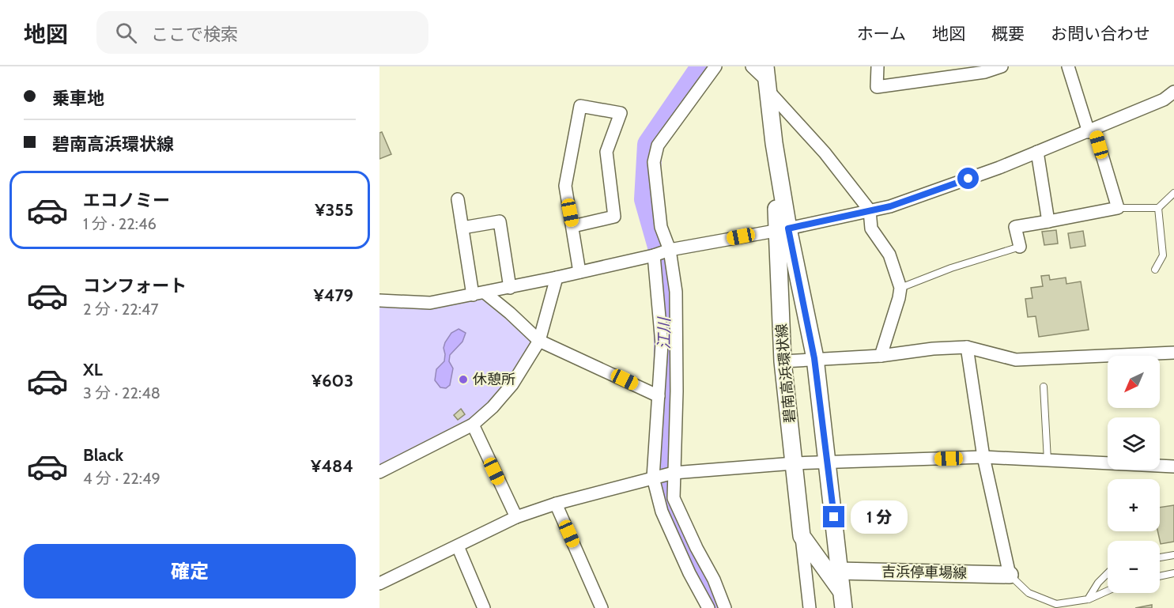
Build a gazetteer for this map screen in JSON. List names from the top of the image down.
{
  "streets": {
    "main road": ["碧南高浜環状線", "吉浜停車場線"]
  },
  "crossings": [
    ["碧南高浜環状線", "吉浜停車場線"]
  ],
  "water": ["江川"],
  "places": ["休憩所"],
  "north": "bottom left",
  "page": {
    "header": "地図",
    "search": "ここで検索",
    "nav": [
      "ホーム",
      "地図",
      "概要",
      "お問い合わせ"
    ],
    "banner": ["乗車地", "碧南高浜環状線"],
    "list": [
      {
        "name": "エコノミー",
        "note": "1 分 · 22:46",
        "value": "¥355"
      },
      {
        "name": "コンフォート",
        "note": "2 分 · 22:47",
        "value": "¥479"
      },
      {
        "name": "XL",
        "note": "3 分 · 22:48",
        "value": "¥603"
      },
      {
        "name": "Black",
        "note": "4 分 · 22:49",
        "value": "¥484"
      }
    ],
    "map_buttons": ["+", "−"],
    "bubble": "1 分",
    "buttons": "確定"
  }
}
